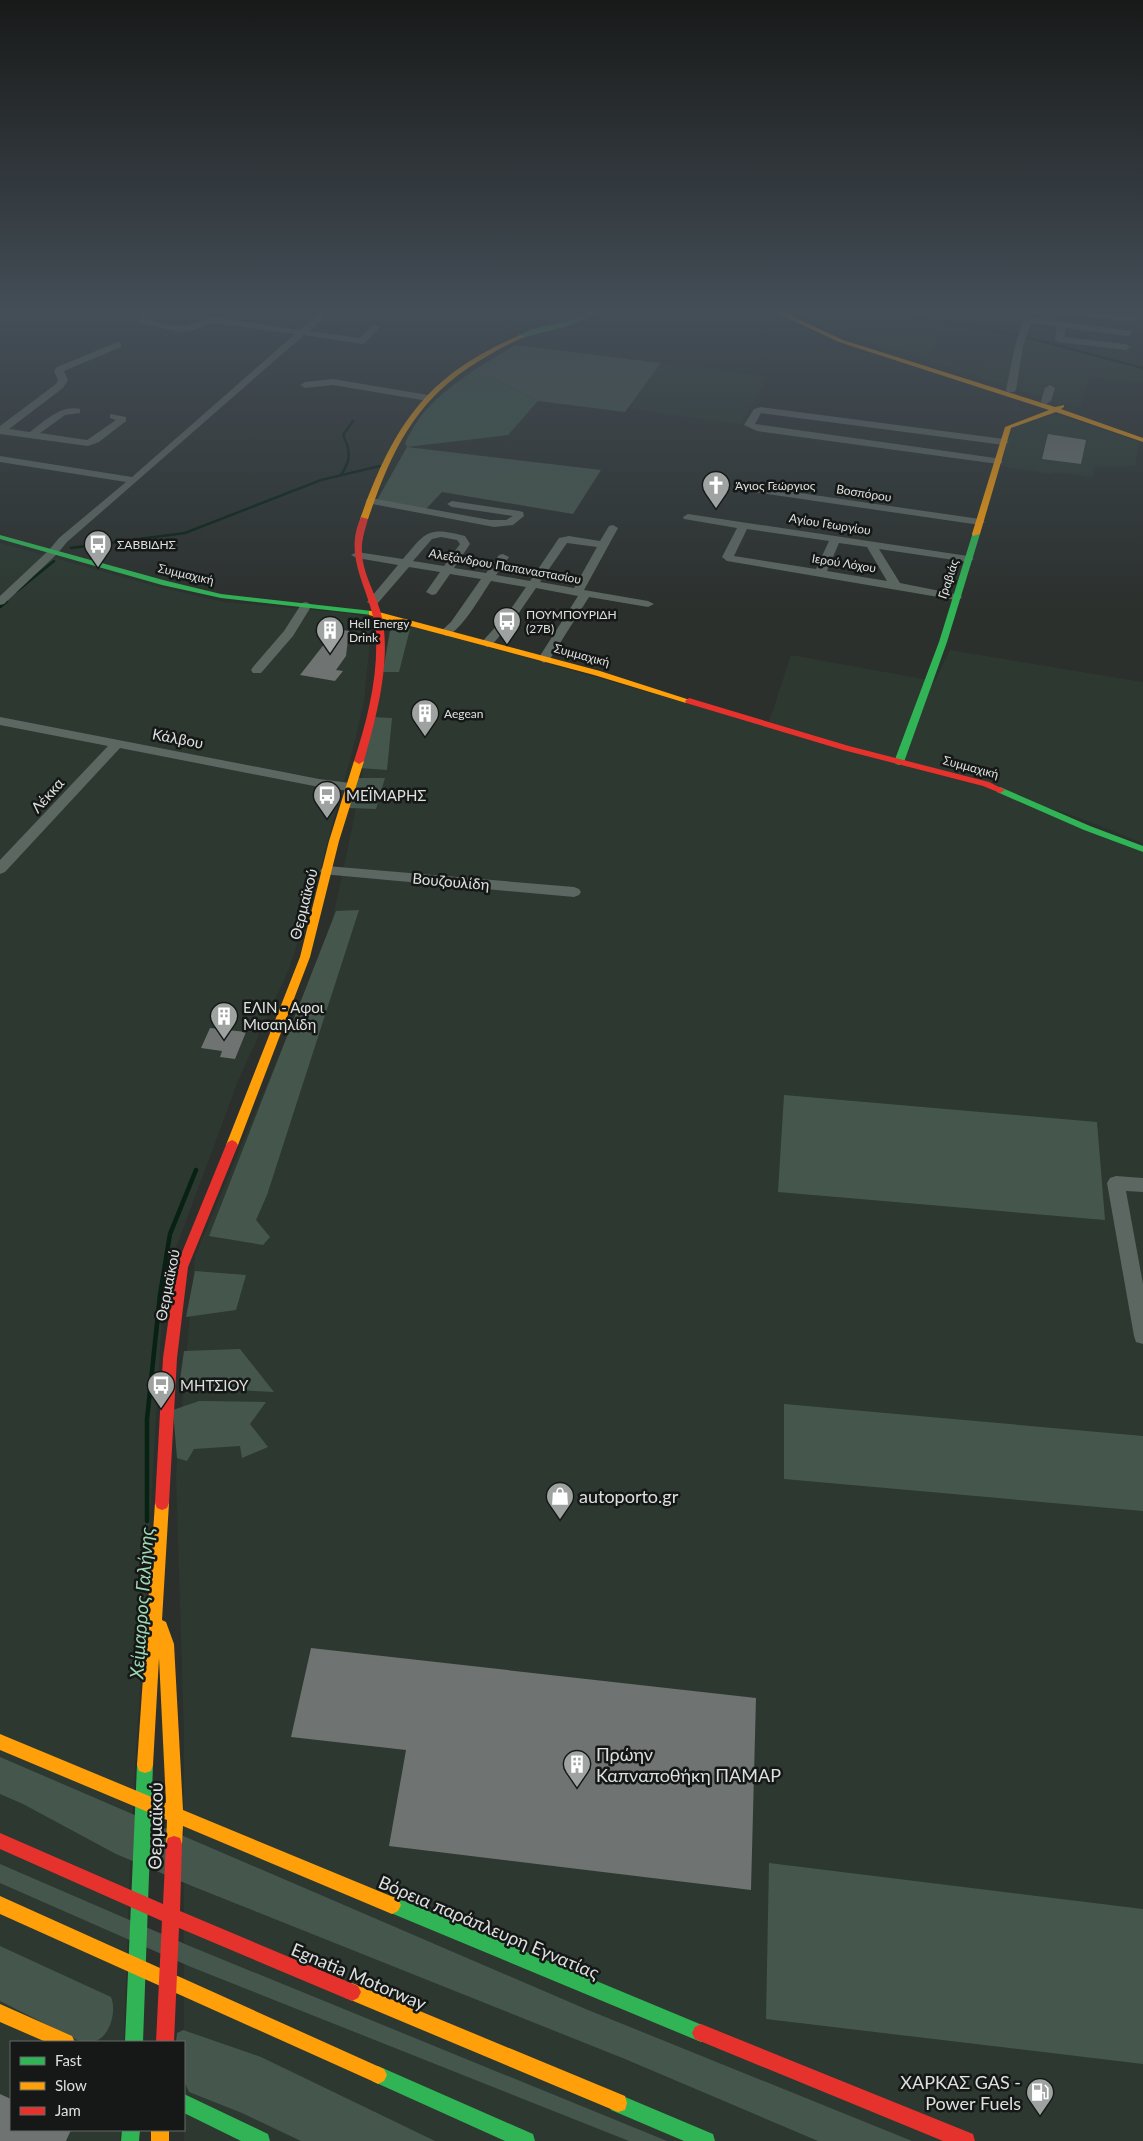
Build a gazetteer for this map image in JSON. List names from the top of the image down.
{
  "streets": {
    "main road": [
      "Συμμαχική",
      "Γραβιάς",
      "Θερμαϊκού",
      "Βόρεια παράπλευρη Εγνατίας",
      "Egnatia Motorway"
    ],
    "street": [
      "Βοσπόρου",
      "Αγίου Γεωργίου",
      "Ιερού Λόχου",
      "Αλεξάνδρου Παπαναστασίου",
      "Κάλβου",
      "Λέκκα",
      "Βουζουλίδη"
    ]
  },
  "crossings": [
    ["Βοσπόρου", "Γραβιάς"],
    ["Αγίου Γεωργίου", "Ιερού Λόχου"],
    ["Αγίου Γεωργίου", "Γραβιάς"],
    ["Ιερού Λόχου", "Γραβιάς"],
    ["Αλεξάνδρου Παπαναστασίου", "Θερμαϊκού"],
    ["Συμμαχική", "Γραβιάς"],
    ["Συμμαχική", "Θερμαϊκού"],
    ["Κάλβου", "Λέκκα"],
    ["Κάλβου", "Θερμαϊκού"],
    ["Βουζουλίδη", "Θερμαϊκού"],
    ["Θερμαϊκού", "Βόρεια παράπλευρη Εγνατίας"]
  ],
  "water": ["Χείμαρρος Γαλήνης"],
  "places": {
    "church": ["Άγιος Γεώργιος"],
    "bus stop": [
      "ΣΑΒΒΙΔΗΣ",
      "ΠΟΥΜΠΟΥΡΙΔΗ (27Β)",
      "ΜΕΪΜΑΡΗΣ",
      "ΜΗΤΣΙΟΥ"
    ],
    "building": [
      "Hell Energy Drink",
      "Aegean",
      "ΕΛΙΝ - Αφοι Μισαηλίδη",
      "Πρώην Καπναποθήκη ΠΑΜΑΡ"
    ],
    "shop": ["autoporto.gr"],
    "fuel station": ["ΧΑΡΚΑΣ GAS - Power Fuels"]
  },
  "legend": ["Fast", "Slow", "Jam"]
}
